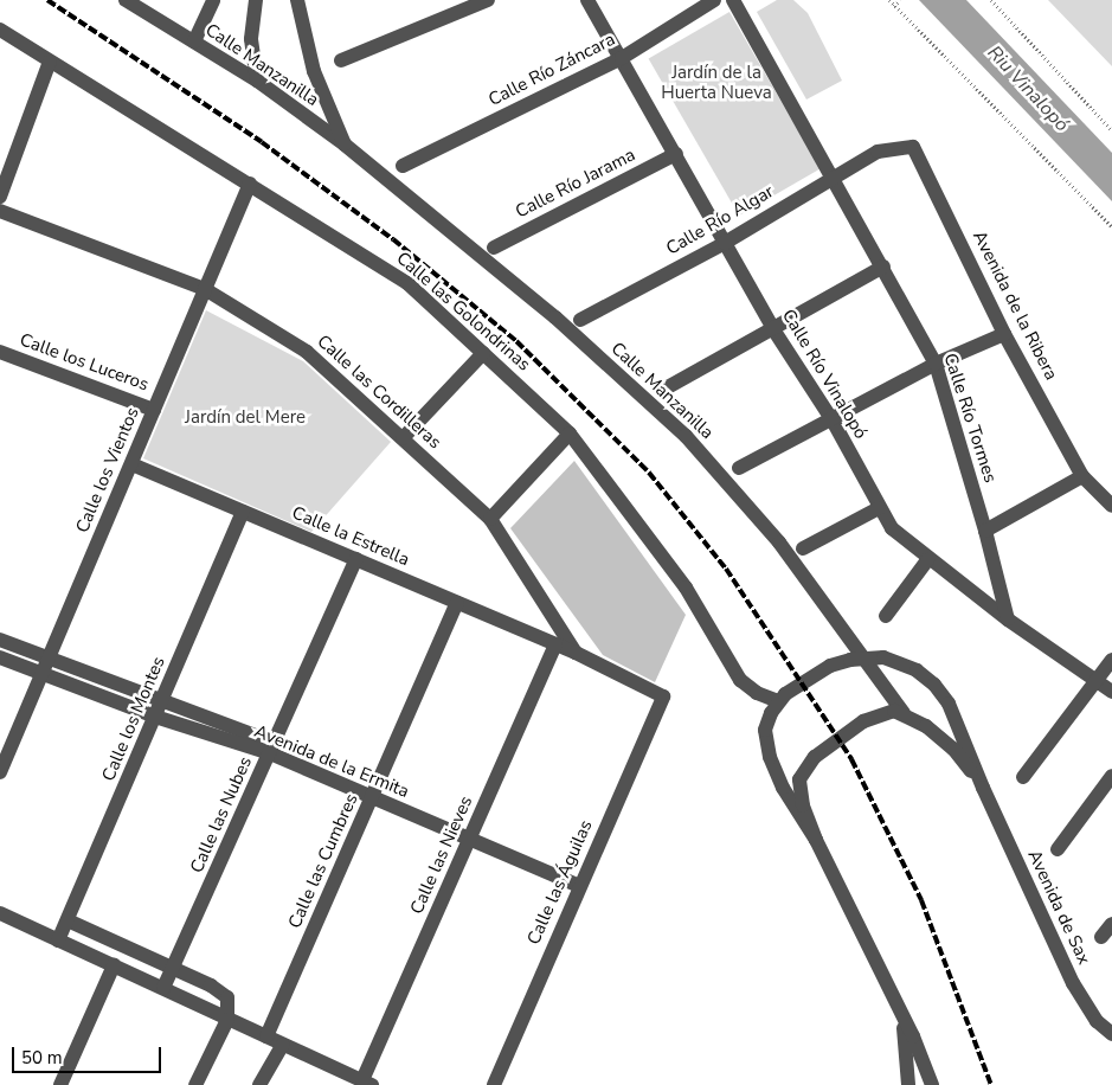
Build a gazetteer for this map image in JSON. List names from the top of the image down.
{
  "streets": {
    "street": [
      "Calle Manzanilla",
      "Calle Río Záncara",
      "Calle Río Jarama",
      "Calle Río Algar",
      "Avenida de la Ribera",
      "Calle las Golondrinas",
      "Calle los Luceros",
      "Calle Río Vinalopó",
      "Calle las Cordilleras",
      "Calle Río Tormes",
      "Calle los Vientos",
      "Calle la Estrella",
      "Calle los Montes",
      "Avenida de la Ermita",
      "Calle las Nubes",
      "Calle las Nieves",
      "Calle las Cumbres",
      "Calle las Águilas",
      "Avenida de Sax"
    ]
  },
  "crossings": [
    ["Calle Río Záncara", "Calle Río Vinalopó"],
    ["Calle Río Jarama", "Calle Río Vinalopó"],
    ["Calle Río Algar", "Avenida de la Ribera"],
    ["Calle Río Algar", "Calle Río Vinalopó"],
    ["Calle Río Algar", "Calle Río Tormes"],
    ["Calle las Golondrinas", "Calle los Vientos"],
    ["Calle los Luceros", "Calle los Vientos"],
    ["Calle Río Vinalopó", "Calle Río Tormes"],
    ["Calle las Cordilleras", "Calle los Vientos"],
    ["Calle las Cordilleras", "Calle las Águilas"],
    ["Calle los Vientos", "Calle la Estrella"],
    ["Calle los Vientos", "Avenida de la Ermita"],
    ["Calle la Estrella", "Calle los Montes"],
    ["Calle la Estrella", "Calle las Nubes"],
    ["Calle la Estrella", "Calle las Nieves"],
    ["Calle la Estrella", "Calle las Cumbres"],
    ["Calle los Montes", "Avenida de la Ermita"],
    ["Avenida de la Ermita", "Calle las Nubes"],
    ["Avenida de la Ermita", "Calle las Nieves"],
    ["Avenida de la Ermita", "Calle las Cumbres"],
    ["Avenida de la Ermita", "Calle las Águilas"]
  ],
  "water": ["Riu Vinalopó"],
  "parks": ["Jardín de la Huerta Nueva", "Jardín del Mere"],
  "scale_bar": "50 m"
}
